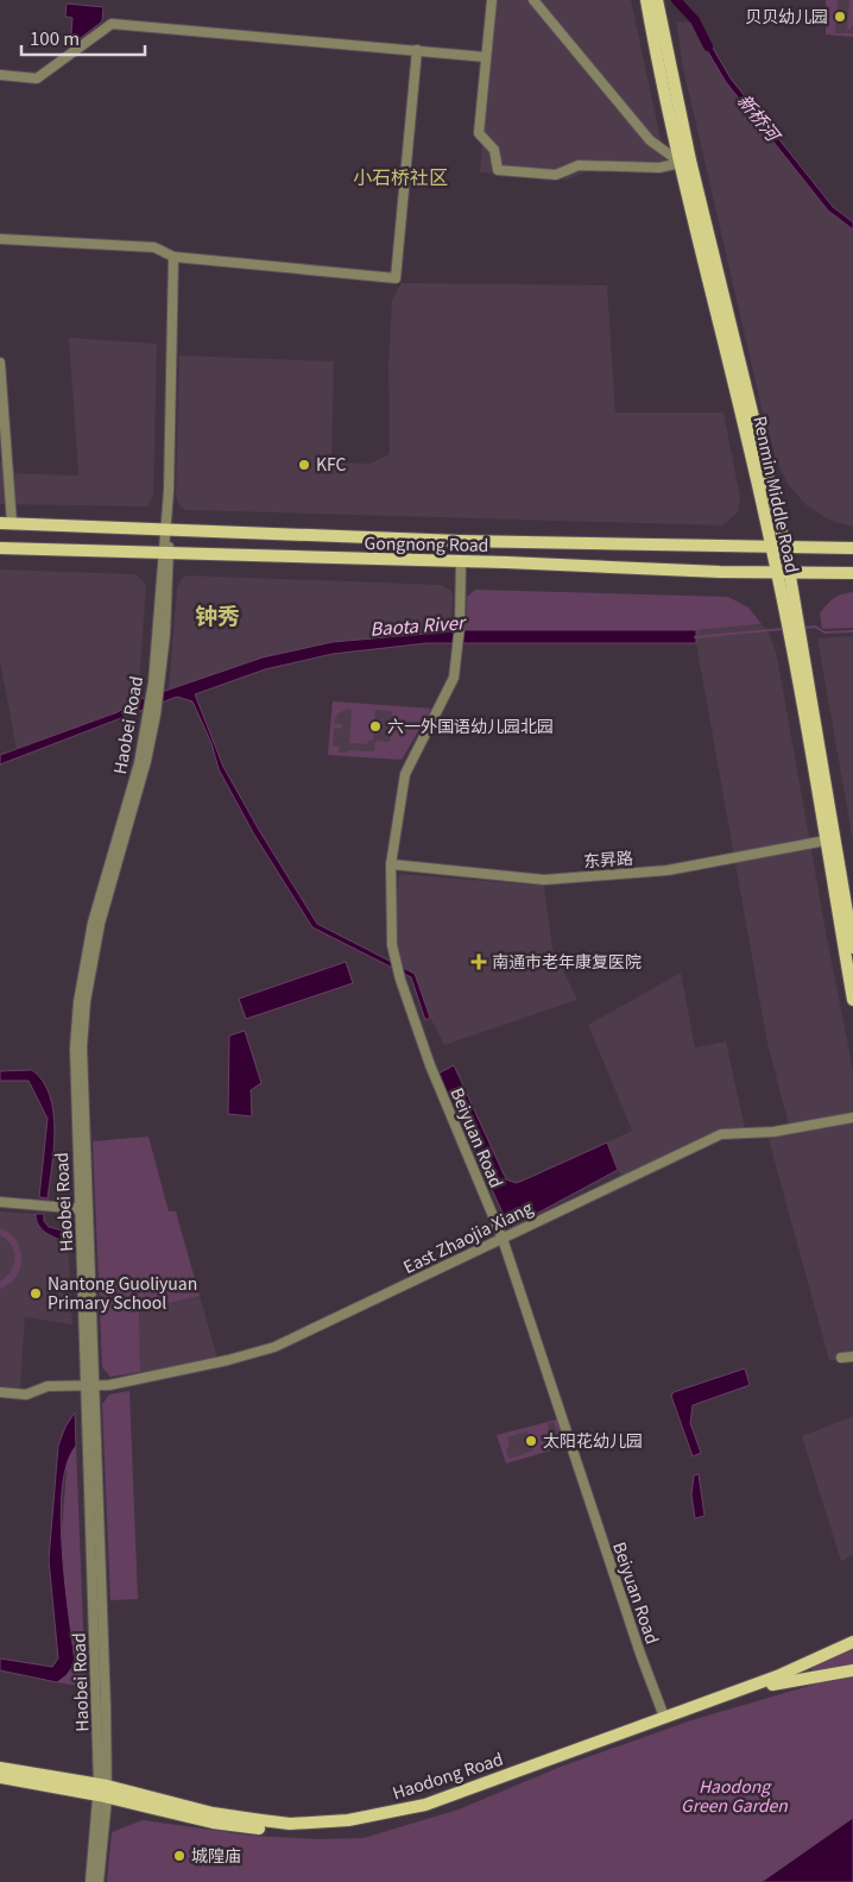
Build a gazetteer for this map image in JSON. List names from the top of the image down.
{
  "streets": {
    "main road": ["Renmin Middle Road", "Gongnong Road", "Haodong Road"],
    "street": [
      "Haobei Road",
      "东昇路",
      "Beiyuan Road",
      "East Zhaojia Xiang"
    ]
  },
  "crossings": [
    ["Renmin Middle Road", "Gongnong Road"],
    ["Renmin Middle Road", "东昇路"],
    ["Gongnong Road", "Haobei Road"],
    ["Gongnong Road", "Beiyuan Road"],
    ["Haobei Road", "East Zhaojia Xiang"],
    ["Haobei Road", "Haodong Road"],
    ["东昇路", "Beiyuan Road"],
    ["Beiyuan Road", "East Zhaojia Xiang"],
    ["Beiyuan Road", "Haodong Road"]
  ],
  "districts": ["小石桥社区", "钟秀"],
  "water": ["新桥河", "Baota River"],
  "parks": ["Haodong Green Garden"],
  "places": {
    "other": [
      "贝贝幼儿园",
      "KFC",
      "六一外国语幼儿园北园",
      "Nantong Guoliyuan Primary School",
      "太阳花幼儿园",
      "城隍庙"
    ],
    "health": ["南通市老年康复医院"]
  },
  "scale_bar": "100 m"
}
